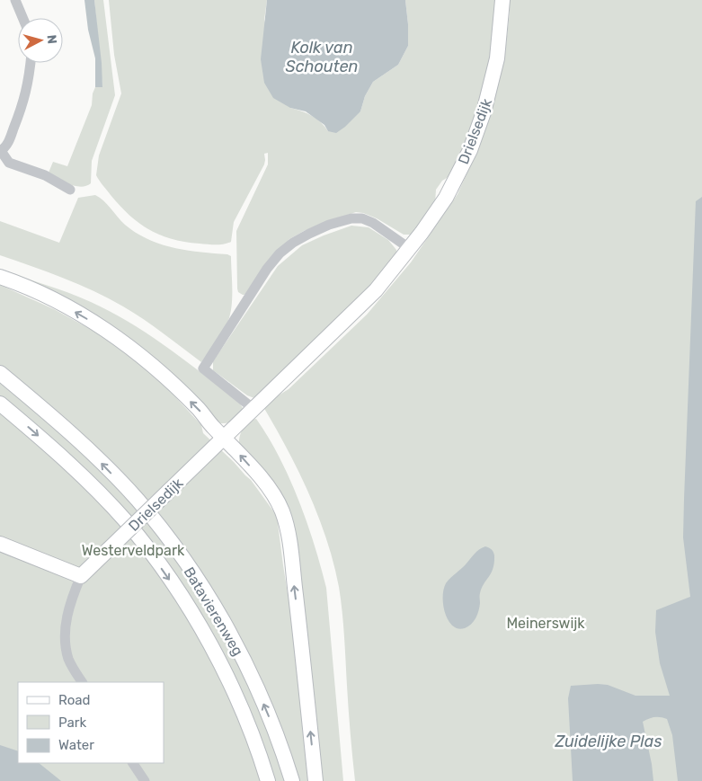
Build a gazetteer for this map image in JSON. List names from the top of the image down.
{
  "streets": {
    "main road": ["Drielsedijk", "Batavierenweg"]
  },
  "water": ["Kolk van Schouten", "Zuidelijke Plas"],
  "parks": ["Westerveldpark", "Meinerswijk"],
  "legend": ["Road", "Park", "Water"],
  "north": "right"
}
